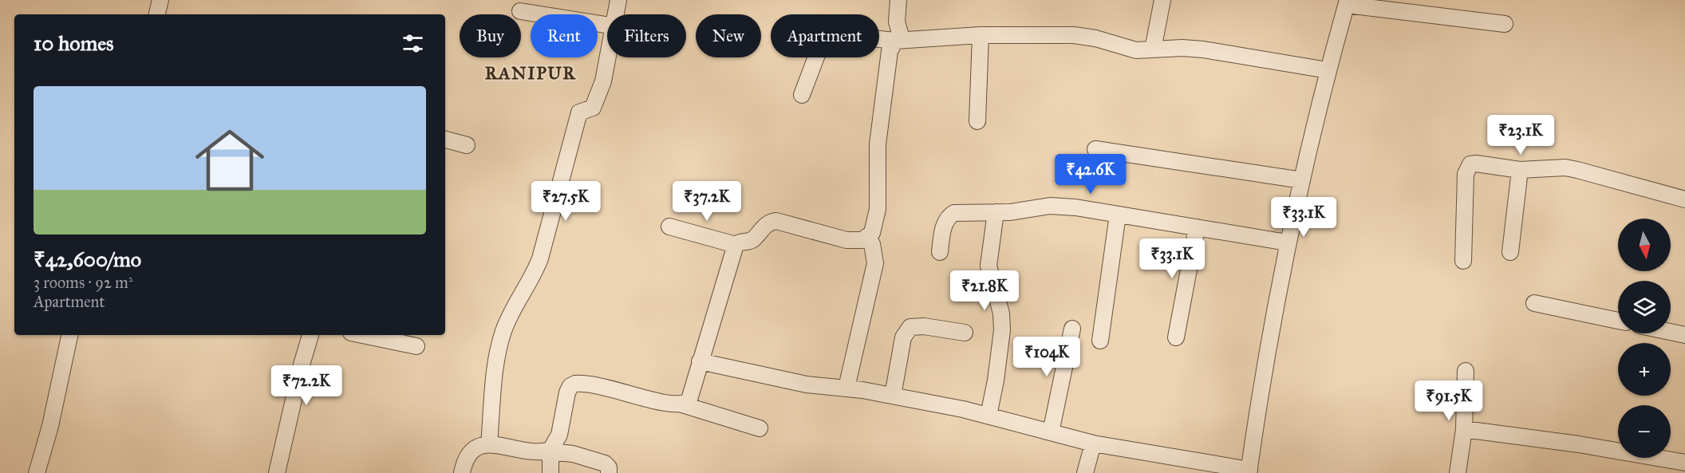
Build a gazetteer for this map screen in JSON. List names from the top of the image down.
{
  "districts": ["RANIPUR"],
  "north": "bottom",
  "page": {
    "chip": [
      "Buy",
      "Rent",
      "Filters",
      "New",
      "Apartment"
    ],
    "heading": "10 homes",
    "list": [
      {
        "name": "₹42,600/mo",
        "note": "3 rooms · 92 m² · Apartment"
      }
    ],
    "price": [
      "₹23.1K",
      "₹42.6K",
      "₹27.5K",
      "₹37.2K",
      "₹33.1K",
      "₹33.1K",
      "₹21.8K",
      "₹104K",
      "₹72.2K",
      "₹91.5K"
    ],
    "map_buttons": ["+", "−"]
  }
}
